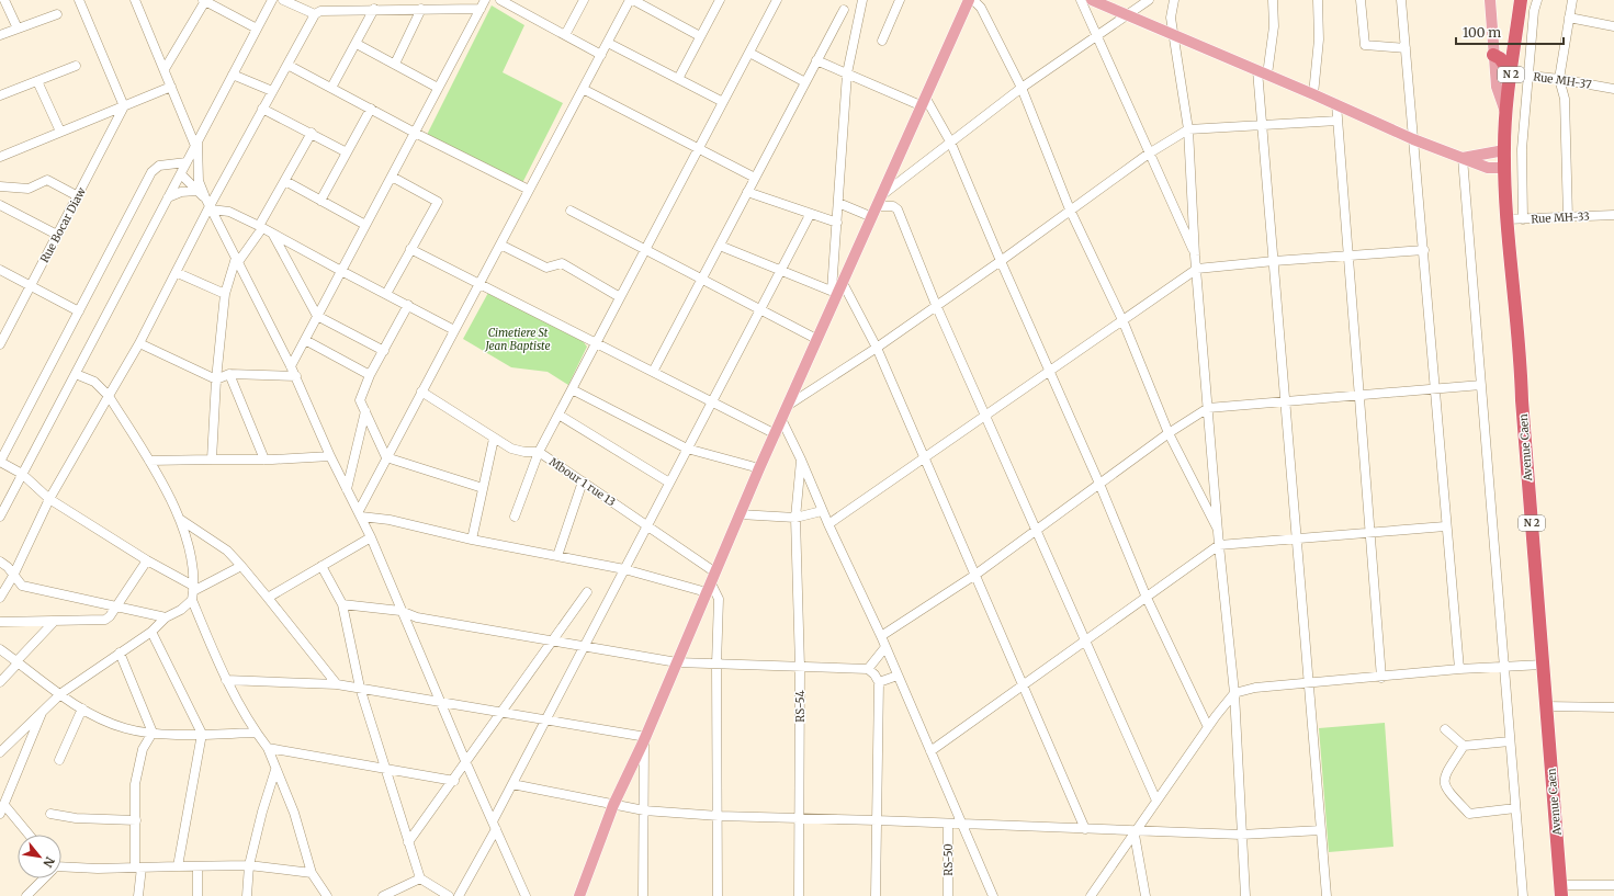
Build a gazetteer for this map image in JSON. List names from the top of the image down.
{
  "streets": {
    "highway": ["N 2", "Avenue Caen"],
    "street": [
      "Rue MH-37",
      "Rue MH-33",
      "Rue Bocar Diaw",
      "Mbour 1 rue 13",
      "RS-54",
      "RS-50"
    ]
  },
  "crossings": [
    ["Rue MH-37", "Avenue Caen"],
    ["Rue MH-33", "Avenue Caen"]
  ],
  "parks": ["Cimetiere St Jean Baptiste"],
  "scale_bar": "100 m",
  "north": "bottom right"
}
